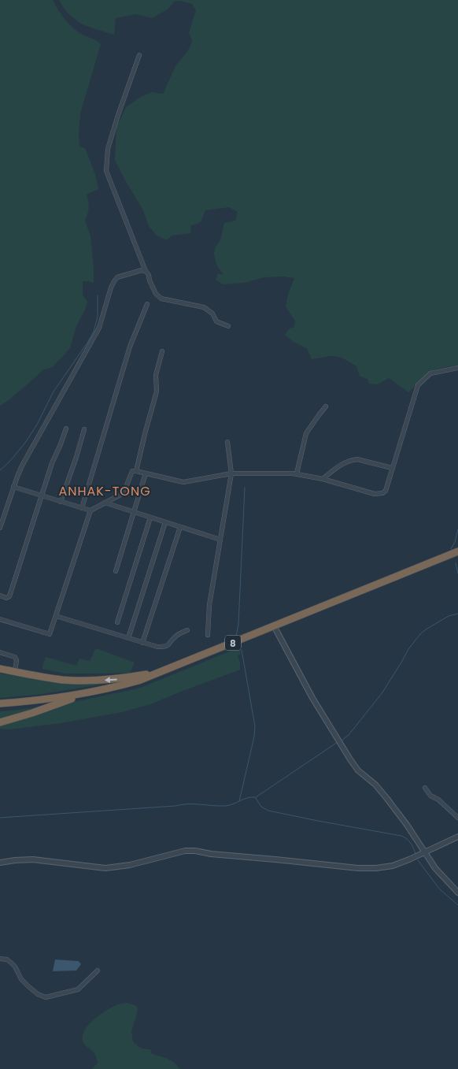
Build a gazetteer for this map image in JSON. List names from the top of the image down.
{
  "streets": {
    "highway": ["8"]
  },
  "districts": ["ANHAK-TONG"]
}
